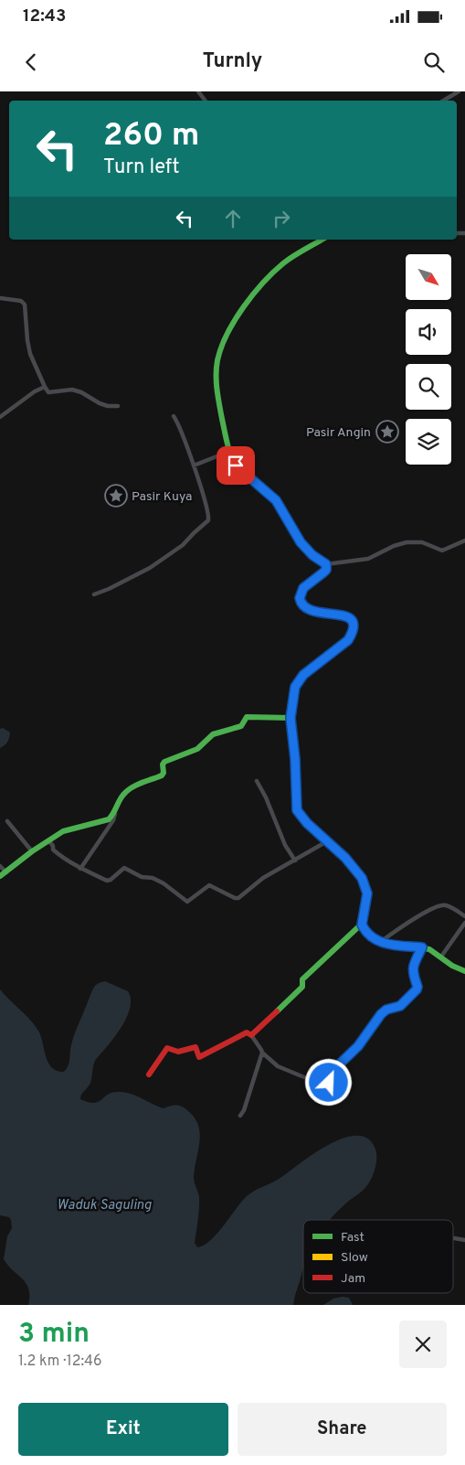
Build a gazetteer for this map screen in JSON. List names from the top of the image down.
{
  "water": ["Waduk Saguling"],
  "places": {
    "place": ["Pasir Angin", "Pasir Kuya"]
  },
  "legend": ["Fast", "Slow", "Jam"],
  "north": "bottom right",
  "page": {
    "status": "12:43",
    "header": "Turnly",
    "turn": ["260 m", "Turn left"],
    "heading": ["3 min", "1.2 km · 12:46"],
    "buttons": ["Exit", "Share"]
  }
}
